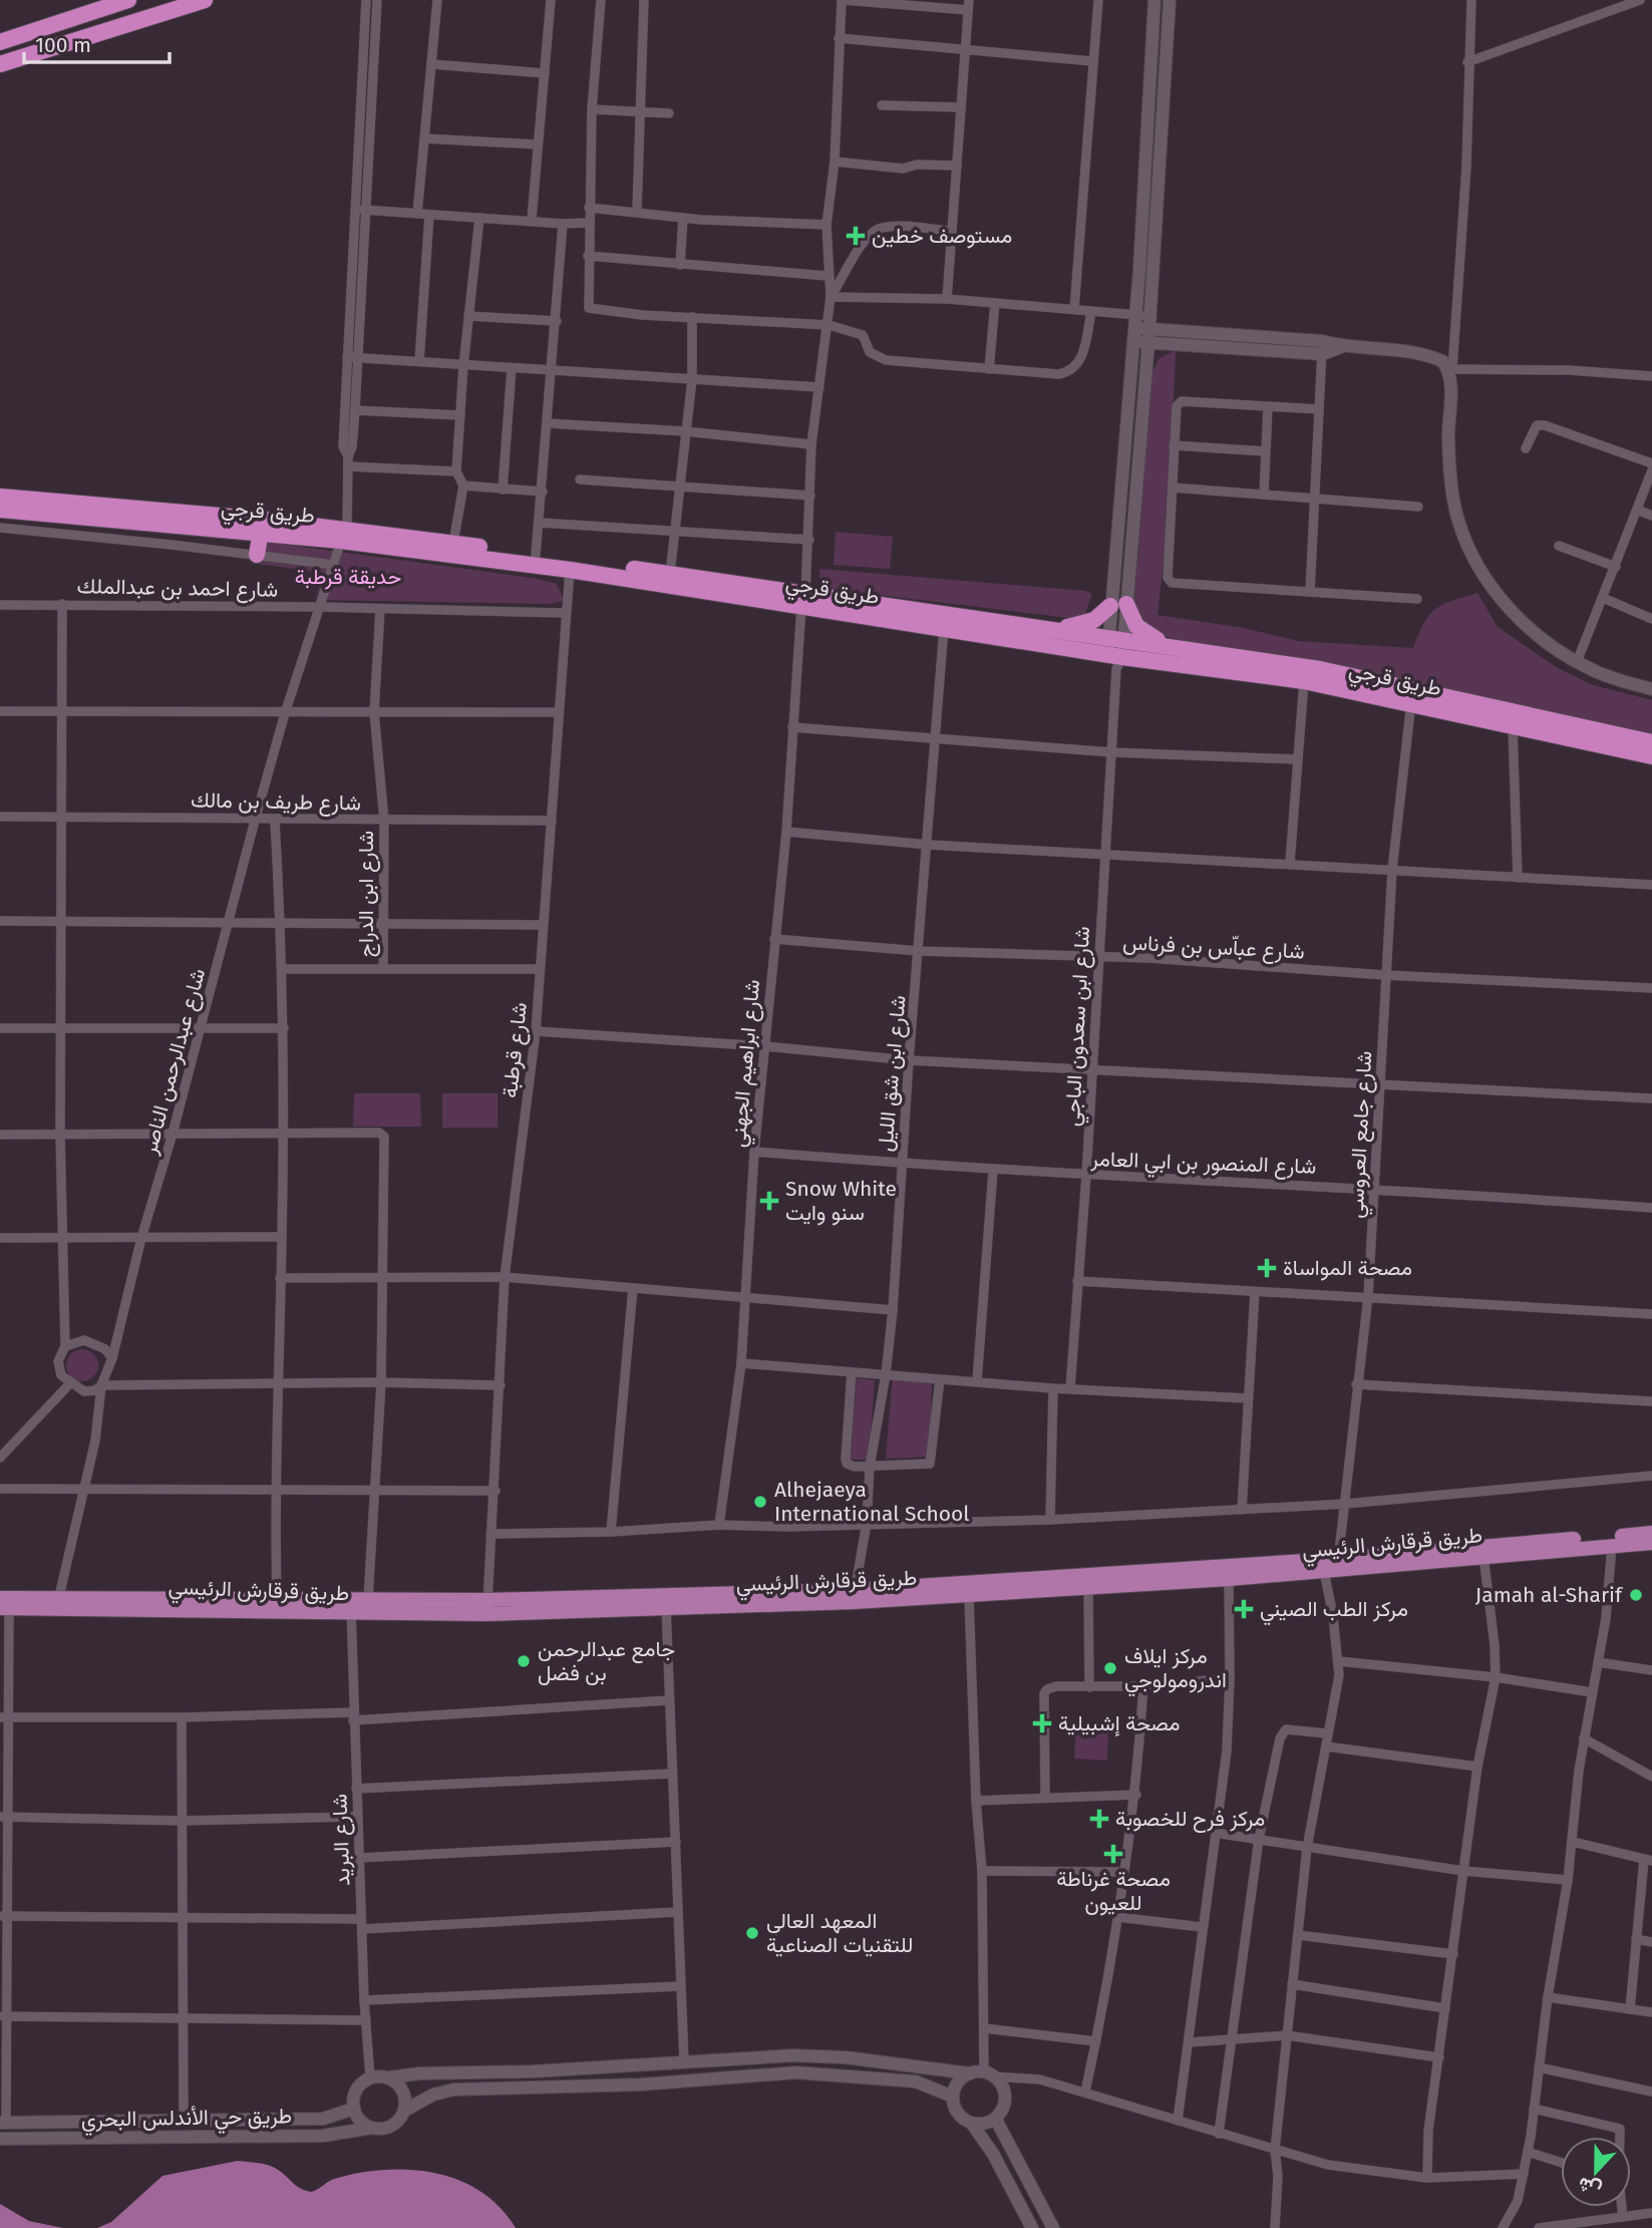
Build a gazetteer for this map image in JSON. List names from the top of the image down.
{
  "streets": {
    "highway": ["طريق قرجي"],
    "main road": ["طريق قرقارش الرئيسي"],
    "street": [
      "شارع احمد بن عبدالملك",
      "شارع طريف بن مالك",
      "شارع ابن الدراج",
      "شارع عباّس بن فرناس",
      "شارع ابن سعدون الباجي",
      "شارع قرطبة",
      "شارع عبدالرحمن الناصر",
      "شارع ابراهيم الجهني",
      "شارع ابن شق الليل",
      "شارع جامع العروسي",
      "شارع المنصور بن ابي العامر",
      "شارع البريد",
      "طريق حي الأندلس البحري"
    ]
  },
  "crossings": [
    ["طريق قرجي", "شارع ابن سعدون الباجي"],
    ["طريق قرجي", "شارع قرطبة"],
    ["طريق قرجي", "شارع عبدالرحمن الناصر"],
    ["طريق قرجي", "شارع ابراهيم الجهني"],
    ["طريق قرجي", "شارع ابن شق الليل"],
    ["طريق قرجي", "شارع جامع العروسي"],
    ["شارع احمد بن عبدالملك", "شارع ابن الدراج"],
    ["شارع احمد بن عبدالملك", "شارع قرطبة"],
    ["شارع احمد بن عبدالملك", "شارع عبدالرحمن الناصر"],
    ["شارع طريف بن مالك", "شارع ابن الدراج"],
    ["شارع طريف بن مالك", "شارع قرطبة"],
    ["شارع طريف بن مالك", "شارع عبدالرحمن الناصر"],
    ["شارع عباّس بن فرناس", "شارع ابن سعدون الباجي"],
    ["شارع عباّس بن فرناس", "شارع ابراهيم الجهني"],
    ["شارع عباّس بن فرناس", "شارع ابن شق الليل"],
    ["شارع عباّس بن فرناس", "شارع جامع العروسي"],
    ["شارع ابن سعدون الباجي", "شارع المنصور بن ابي العامر"],
    ["شارع قرطبة", "طريق قرقارش الرئيسي"],
    ["شارع عبدالرحمن الناصر", "طريق قرقارش الرئيسي"],
    ["شارع ابراهيم الجهني", "شارع المنصور بن ابي العامر"],
    ["شارع ابن شق الليل", "شارع المنصور بن ابي العامر"],
    ["شارع ابن شق الليل", "طريق قرقارش الرئيسي"],
    ["شارع جامع العروسي", "شارع المنصور بن ابي العامر"],
    ["شارع جامع العروسي", "طريق قرقارش الرئيسي"],
    ["طريق قرقارش الرئيسي", "شارع البريد"],
    ["شارع البريد", "طريق حي الأندلس البحري"]
  ],
  "parks": ["حديقة قرطبة"],
  "places": {
    "health": [
      "مستوصف خطين",
      "Snow White سنو وايت",
      "مصحة المواساة",
      "مركز الطب الصيني",
      "مصحة إشبيلية",
      "مركز فرح للخصوبة",
      "مصحة غرناطة للعيون"
    ],
    "other": [
      "Alhejaeya International School",
      "Jamah al-Sharif",
      "جامع عبدالرحمن بن فضل",
      "مركز ايلاف اندرومولوجي",
      "المعهد العالي للتقنيات الصناعية"
    ]
  },
  "scale_bar": "100 m",
  "north": "bottom"
}
